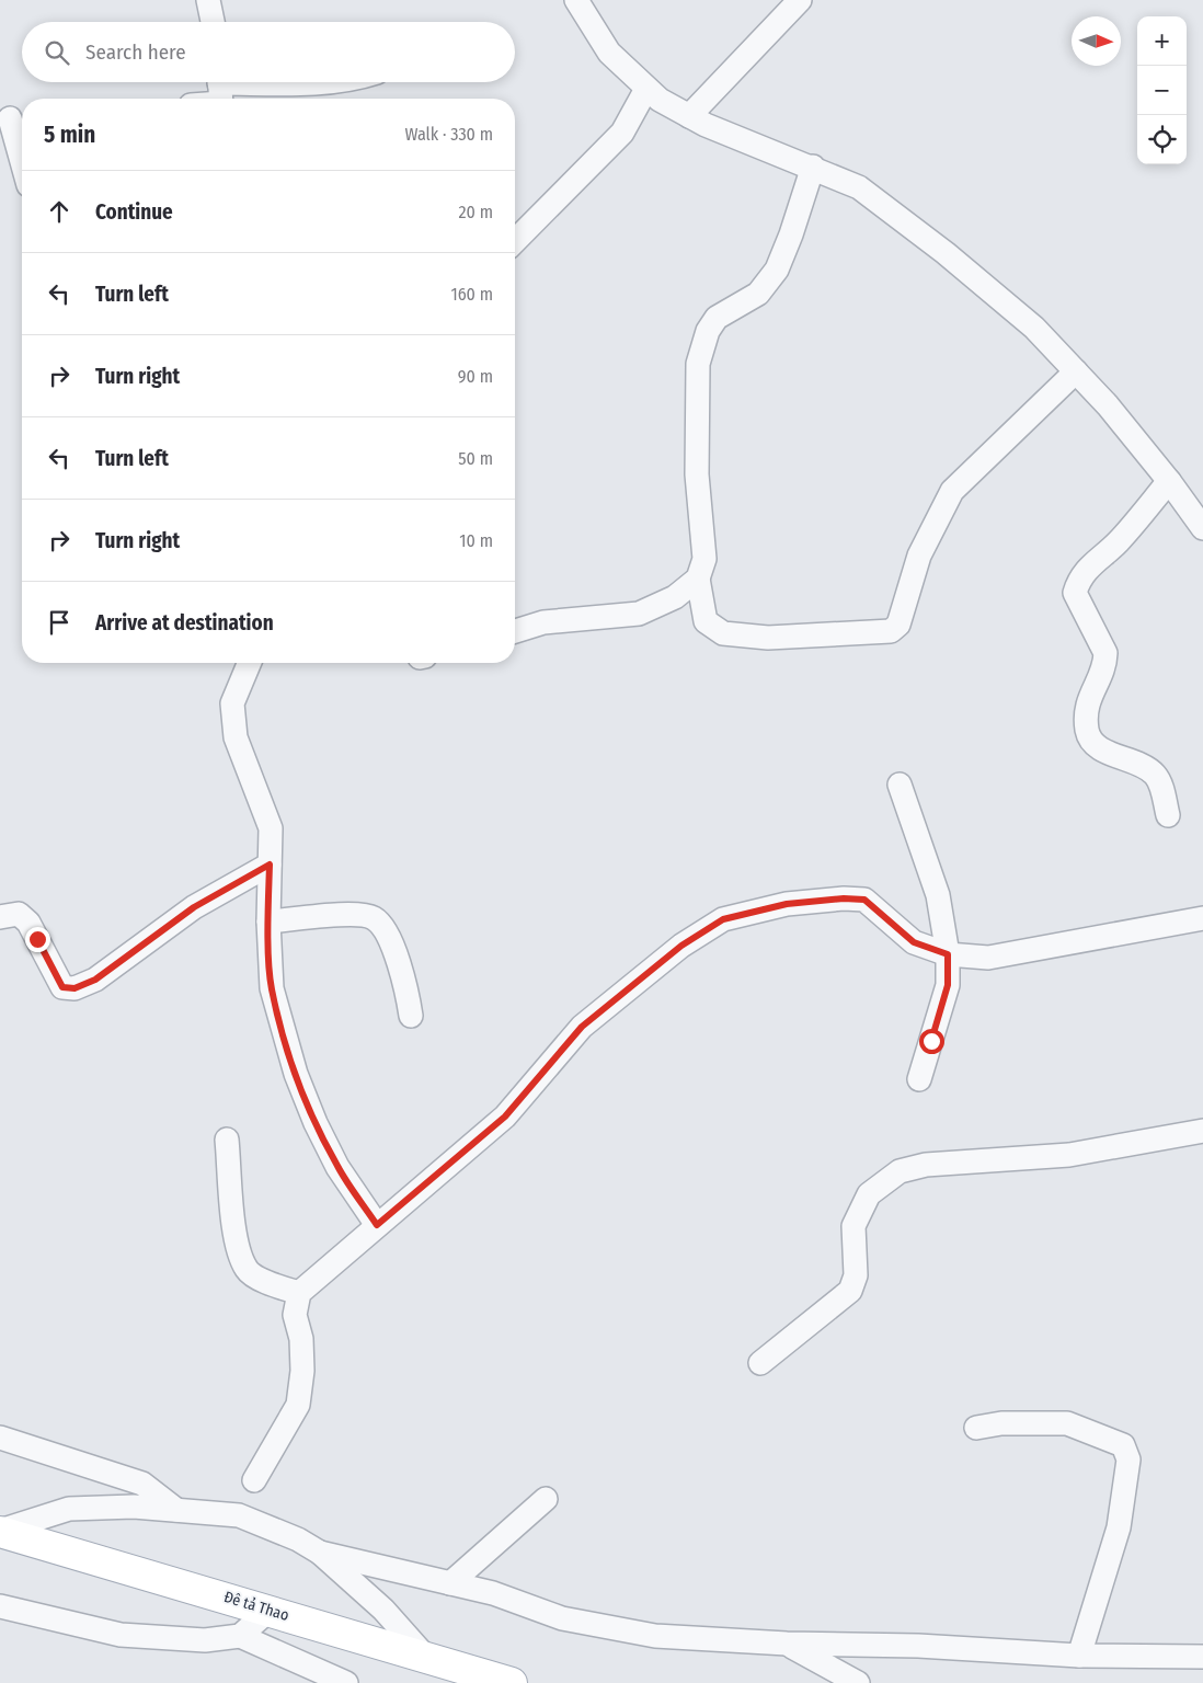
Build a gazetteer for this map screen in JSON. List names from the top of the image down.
{
  "streets": {
    "main road": ["Đê tả Thao"]
  },
  "north": "right",
  "page": {
    "map_buttons": ["+", "−"],
    "search": "Search here",
    "heading": ["5 min", "Walk · 330 m"],
    "list": [
      ["Continue", "20 m"],
      ["Turn left", "160 m"],
      ["Turn right", "90 m"],
      ["Turn left", "50 m"],
      ["Turn right", "10 m"],
      "Arrive at destination"
    ]
  }
}
